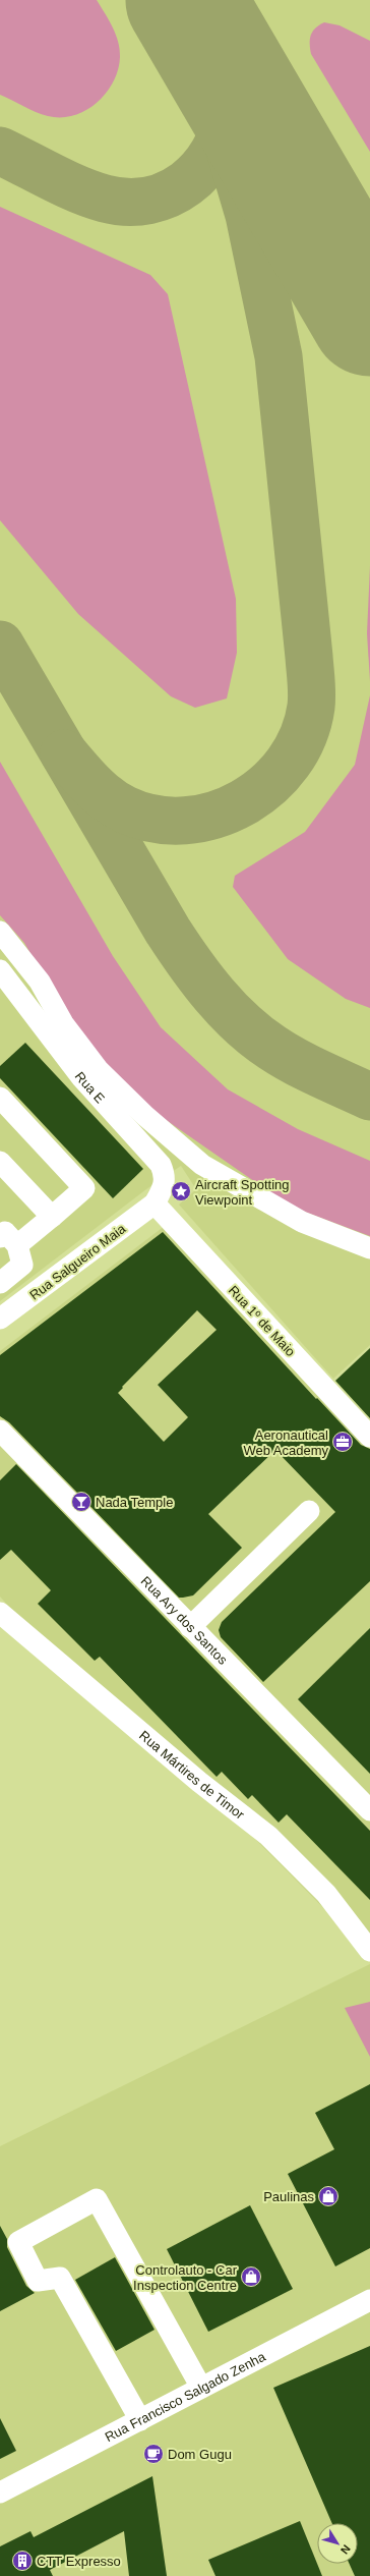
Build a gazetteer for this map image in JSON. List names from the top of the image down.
{
  "streets": {
    "street": [
      "Rua E",
      "Rua Salgueiro Maia",
      "Rua 1º de Maio",
      "Rua Ary dos Santos",
      "Rua Mártires de Timor",
      "Rua Francisco Salgado Zenha"
    ]
  },
  "crossings": [
    ["Rua E", "Rua Salgueiro Maia"],
    ["Rua E", "Rua 1º de Maio"],
    ["Rua Salgueiro Maia", "Rua 1º de Maio"]
  ],
  "places": {
    "place": ["Aircraft Spotting Viewpoint"],
    "office": ["Aeronautical Web Academy"],
    "bar": ["Nada Temple"],
    "shop": ["Paulinas", "Controlauto - Car Inspection Centre"],
    "cafe": ["Dom Gugu"],
    "building": ["CTT Expresso"]
  },
  "north": "bottom right"
}
